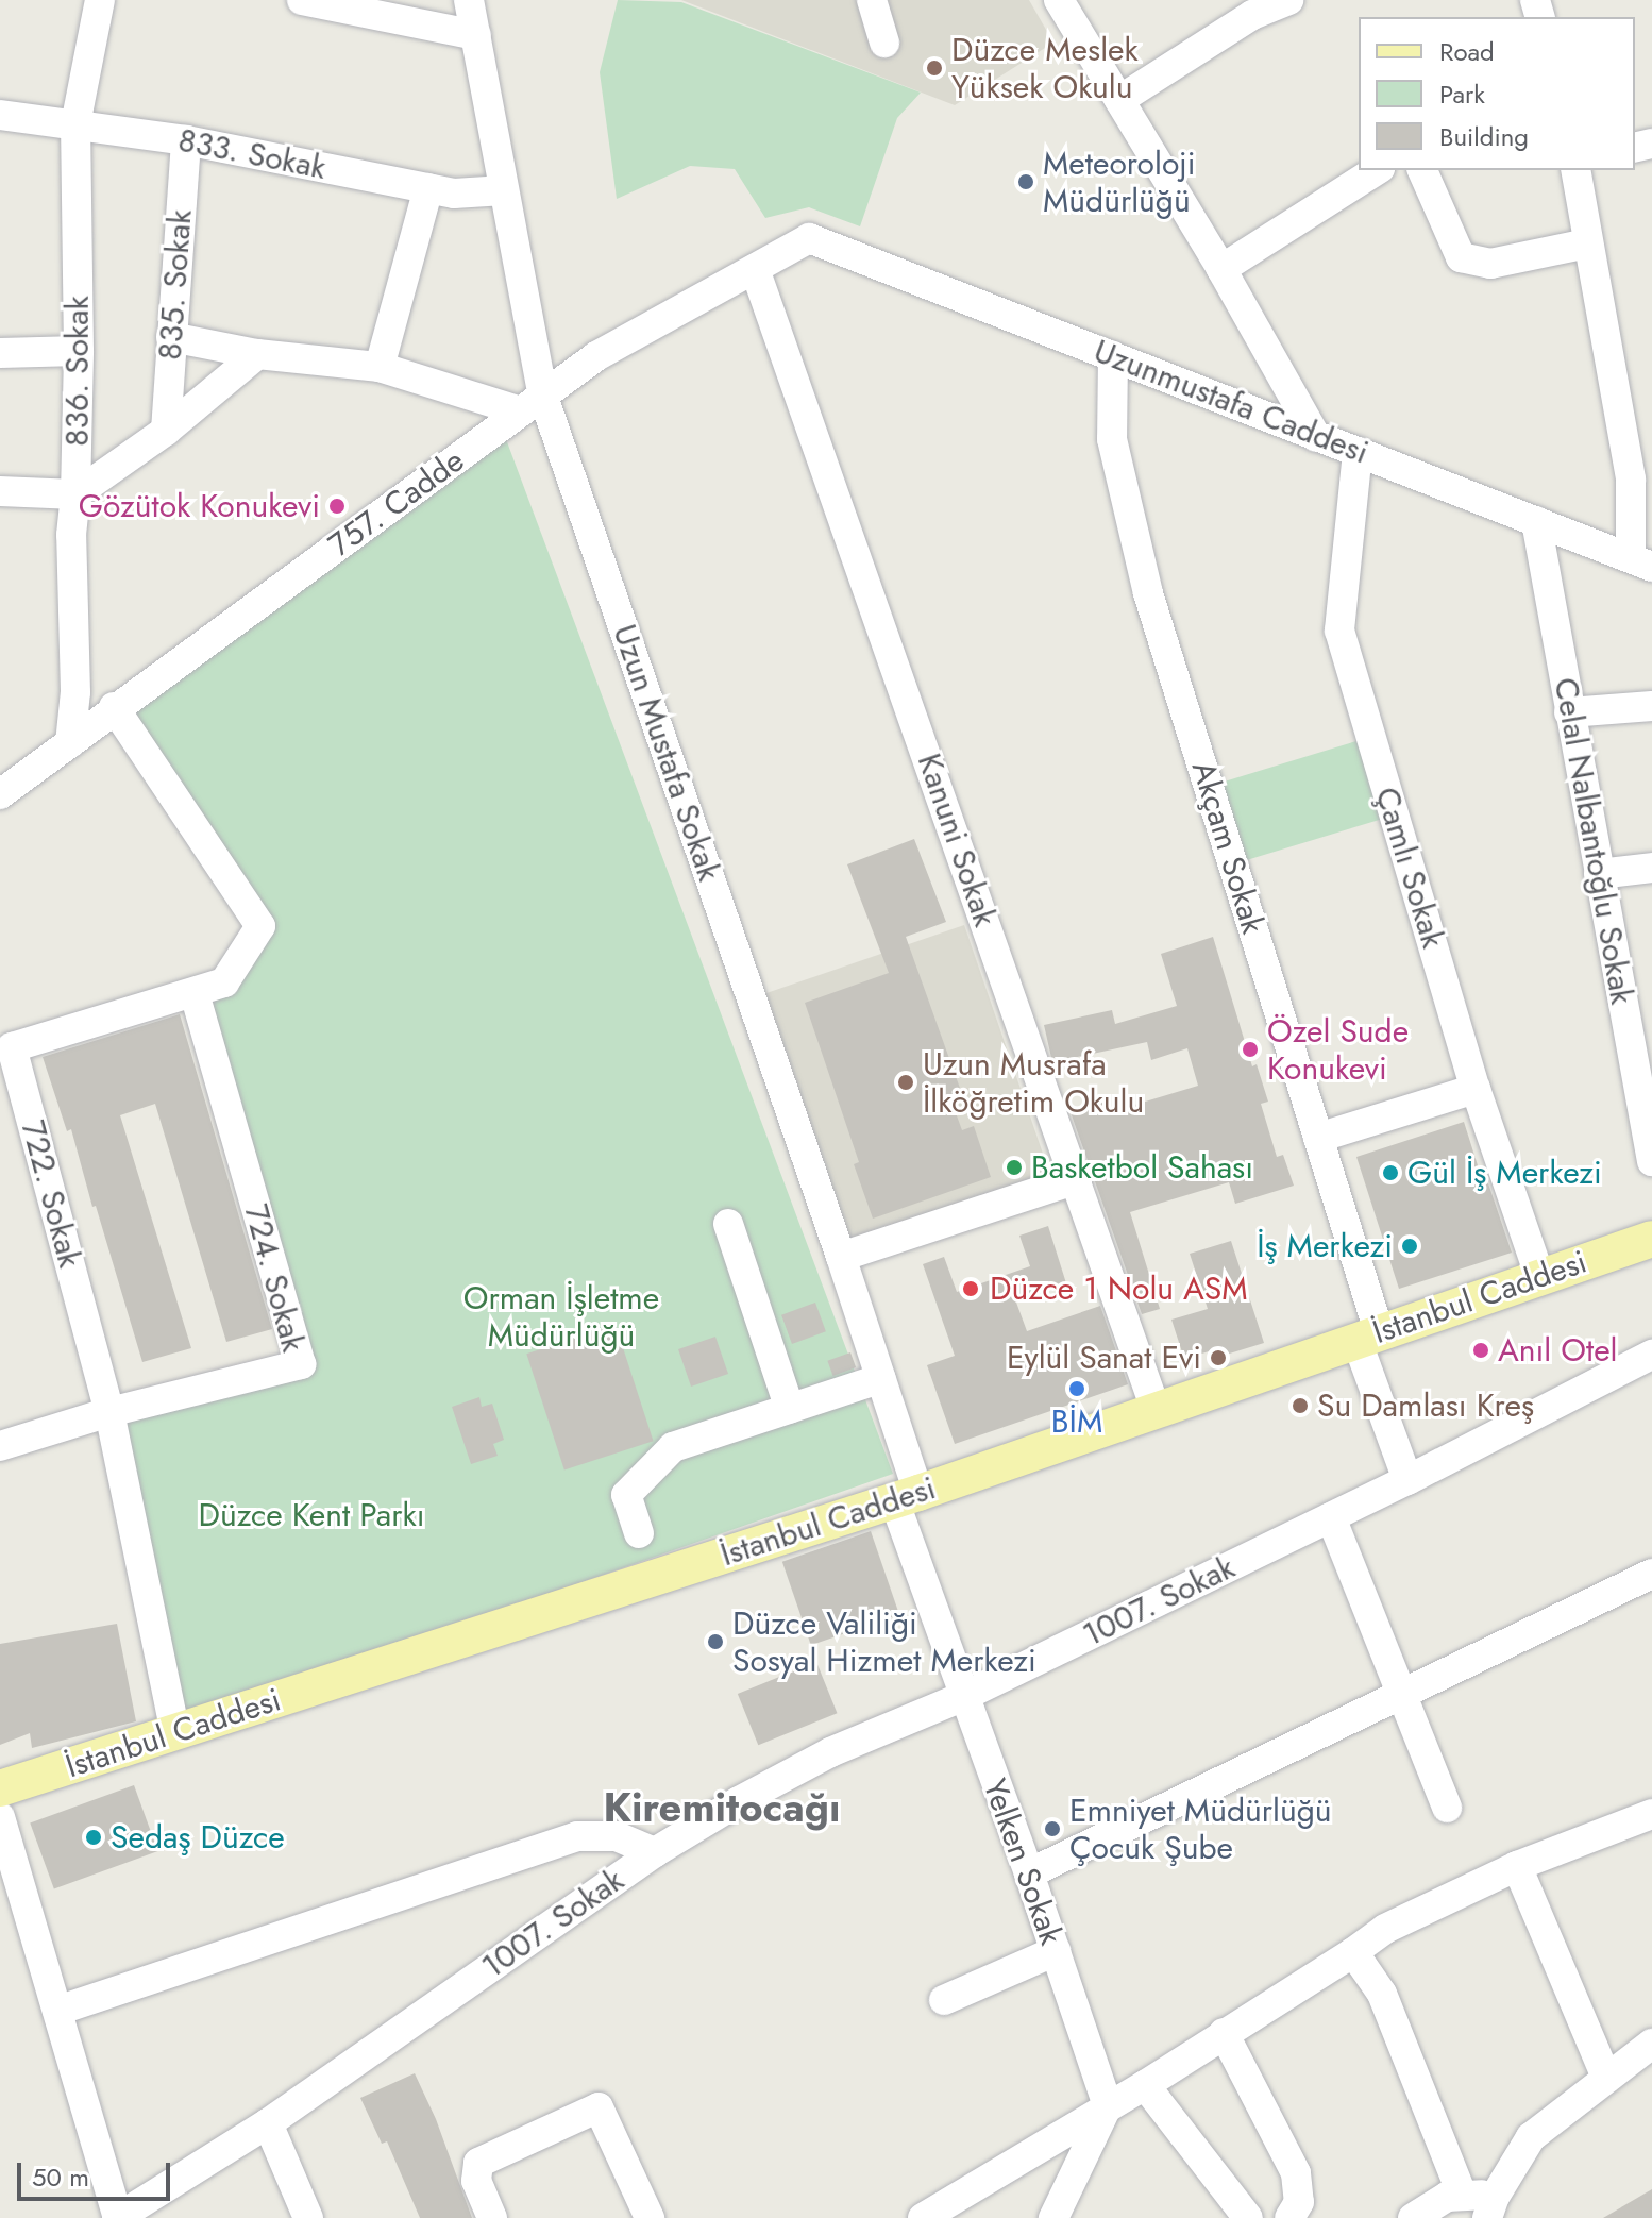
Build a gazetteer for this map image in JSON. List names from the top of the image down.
{
  "streets": {
    "main road": ["İstanbul Caddesi"],
    "street": [
      "833. Sokak",
      "835. Sokak",
      "836. Sokak",
      "Uzunmustafa Caddesi",
      "757. Cadde",
      "Uzun Mustafa Sokak",
      "Kanuni Sokak",
      "Celal Nalbantoğlu Sokak",
      "Akçam Sokak",
      "Çamlı Sokak",
      "722. Sokak",
      "724. Sokak",
      "1007. Sokak",
      "Yelken Sokak"
    ]
  },
  "crossings": [
    ["833. Sokak", "835. Sokak"],
    ["833. Sokak", "836. Sokak"],
    ["833. Sokak", "Uzun Mustafa Sokak"],
    ["836. Sokak", "757. Cadde"],
    ["Uzunmustafa Caddesi", "757. Cadde"],
    ["Uzunmustafa Caddesi", "Celal Nalbantoğlu Sokak"],
    ["Uzunmustafa Caddesi", "Akçam Sokak"],
    ["Uzunmustafa Caddesi", "Çamlı Sokak"],
    ["757. Cadde", "Uzun Mustafa Sokak"],
    ["757. Cadde", "Kanuni Sokak"],
    ["757. Cadde", "722. Sokak"],
    ["Uzun Mustafa Sokak", "İstanbul Caddesi"],
    ["Uzun Mustafa Sokak", "Yelken Sokak"],
    ["Kanuni Sokak", "İstanbul Caddesi"],
    ["Akçam Sokak", "İstanbul Caddesi"],
    ["Akçam Sokak", "1007. Sokak"],
    ["Çamlı Sokak", "İstanbul Caddesi"],
    ["722. Sokak", "724. Sokak"],
    ["722. Sokak", "İstanbul Caddesi"],
    ["İstanbul Caddesi", "Yelken Sokak"],
    ["1007. Sokak", "Yelken Sokak"]
  ],
  "districts": ["Kiremitocağı"],
  "parks": ["Orman İşletme Müdürlüğü", "Düzce Kent Parkı"],
  "places": [
    "Düzce Meslek Yüksek Okulu",
    "Meteoroloji Müdürlüğü",
    "Gözütok Konukevi",
    "Özel Sude Konukevi",
    "Uzun Musrafa İlköğretim Okulu",
    "Basketbol Sahası",
    "Gül İş Merkezi",
    "İş Merkezi",
    "Düzce 1 Nolu ASM",
    "Anıl Otel",
    "Eylül Sanat Evi",
    "BİM",
    "Su Damlası Kreş",
    "Düzce Valiliği Sosyal Hizmet Merkezi",
    "Emniyet Müdürlüğü Çocuk Şube",
    "Sedaş Düzce"
  ],
  "legend": ["Road", "Park", "Building"],
  "scale_bar": "50 m"
}
